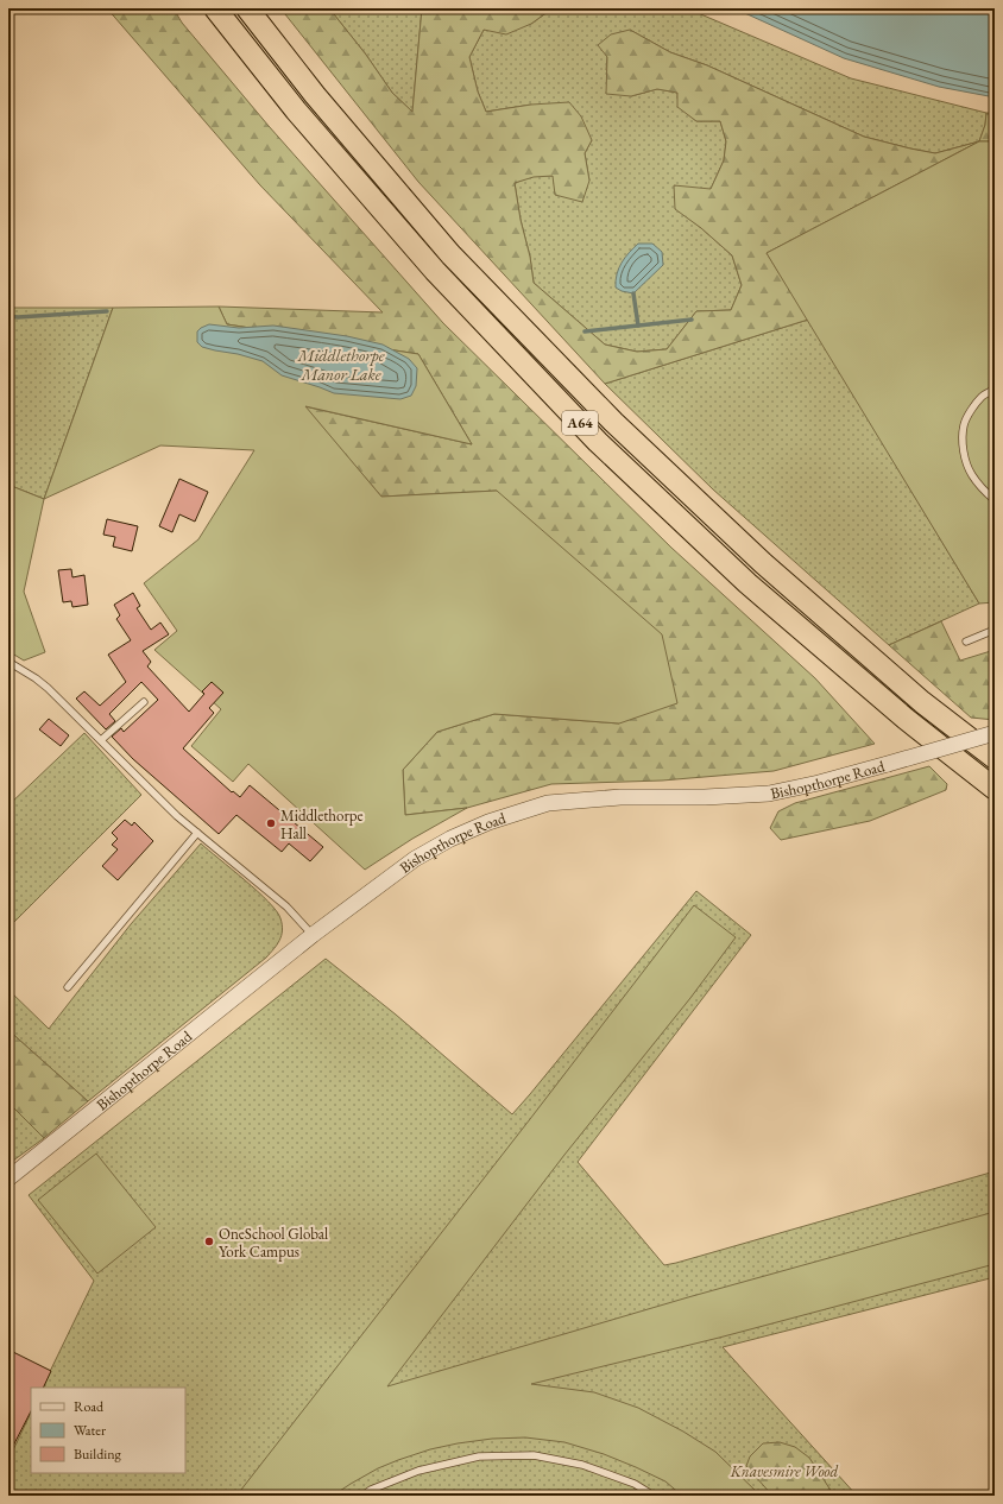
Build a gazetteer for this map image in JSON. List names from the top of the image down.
{
  "streets": {
    "highway": ["A64"],
    "street": ["Bishopthorpe Road"]
  },
  "water": ["Middlethorpe Manor Lake"],
  "parks": ["Knavesmire Wood"],
  "places": ["Middlethorpe Hall", "OneSchool Global York Campus"],
  "legend": ["Road", "Water", "Building"]
}
